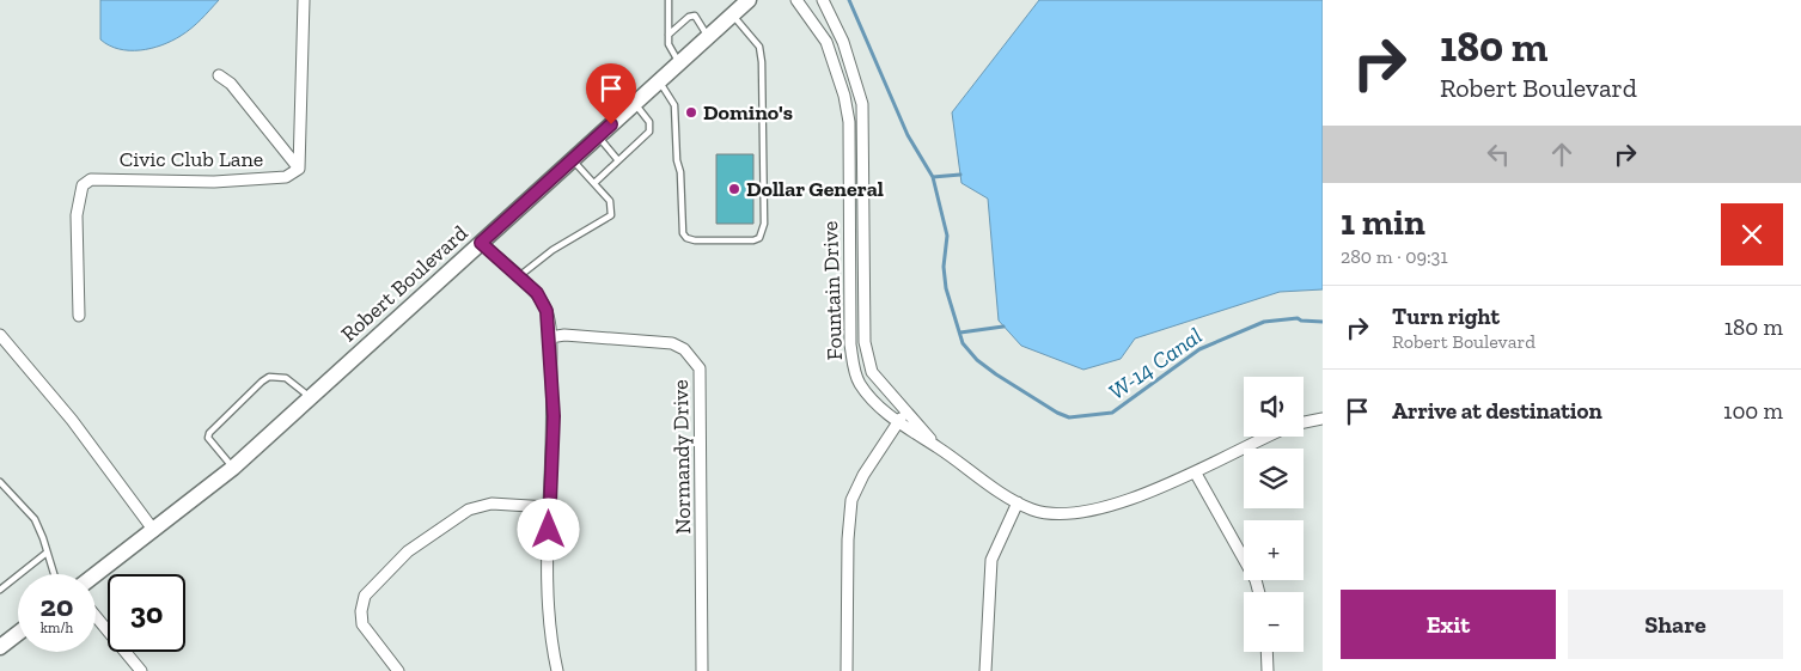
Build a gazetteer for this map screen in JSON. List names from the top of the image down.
{
  "streets": {
    "main road": ["Robert Boulevard"],
    "street": ["Civic Club Lane", "Fountain Drive", "Normandy Drive"]
  },
  "water": ["W-14 Canal"],
  "places": ["Domino's", "Dollar General"],
  "page": {
    "turn": ["180 m", "Robert Boulevard"],
    "heading": ["1 min", "280 m · 09:31"],
    "list": [
      {
        "name": "Turn right",
        "note": "Robert Boulevard",
        "value": "180 m"
      },
      {
        "name": "Arrive at destination",
        "value": "100 m"
      }
    ],
    "map_buttons": ["+", "−"],
    "speed": "20 km/h",
    "limit": "30",
    "buttons": ["Exit", "Share"]
  }
}
